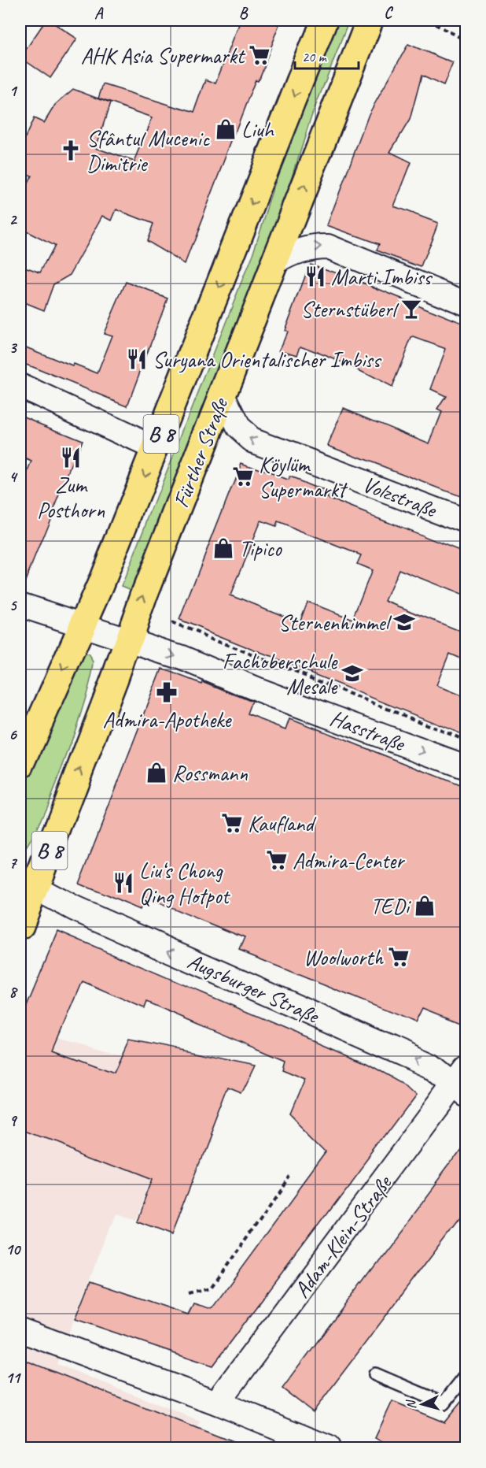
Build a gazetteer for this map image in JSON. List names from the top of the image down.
{
  "streets": {
    "main road": ["B 8", "Fürther Straße"],
    "street": [
      "Volzstraße",
      "Hasstraße",
      "Augsburger Straße",
      "Adam-Klein-Straße"
    ]
  },
  "crossings": [
    ["Fürther Straße", "Volzstraße"],
    ["Fürther Straße", "Hasstraße"],
    ["Fürther Straße", "Augsburger Straße"],
    ["Augsburger Straße", "Adam-Klein-Straße"]
  ],
  "one_way": ["Hasstraße", "Augsburger Straße"],
  "places": {
    "supermarket": [
      "AHK Asia Supermarkt",
      "Köylüm Supermarkt",
      "Kaufland",
      "Admira-Center",
      "Woolworth"
    ],
    "shop": [
      "Liuh",
      "Tipico",
      "Rossmann",
      "TEDi"
    ],
    "church": ["Sfântul Mucenic Dimitrie"],
    "restaurant": [
      "Marti Imbiss",
      "Suryana Orientalischer Imbiss",
      "Zum Posthorn",
      "Liu‘s Chong Qing Hotpot"
    ],
    "bar": ["Sternstüberl"],
    "school or university": ["Sternenhimmel", "Fachoberschule Mesale"],
    "pharmacy": ["Admira-Apotheke"]
  },
  "scale_bar": "20 m",
  "north": "left",
  "grid": {
    "columns": ["A", "B", "C"],
    "rows": [
      "1",
      "2",
      "3",
      "4",
      "5",
      "6",
      "7",
      "8",
      "9",
      "10",
      "11"
    ]
  }
}
